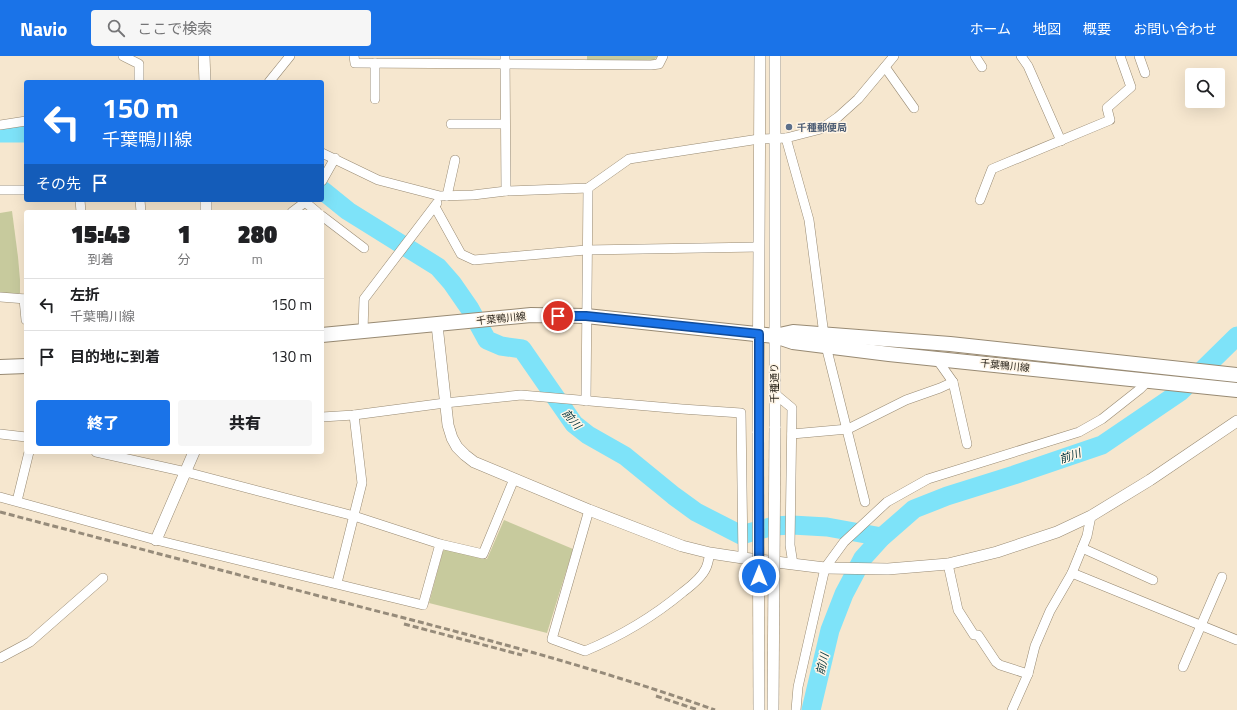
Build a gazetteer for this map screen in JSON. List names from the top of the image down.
{
  "streets": {
    "main road": ["千葉鴨川線"],
    "street": ["千種通り"]
  },
  "crossings": [
    ["千葉鴨川線", "千種通り"]
  ],
  "water": ["前川"],
  "places": ["千種郵便局"],
  "page": {
    "header": "Navio",
    "search": "ここで検索",
    "nav": [
      "ホーム",
      "地図",
      "概要",
      "お問い合わせ"
    ],
    "turn": ["150 m", "千葉鴨川線"],
    "then": "その先",
    "eta": [
      "15:43",
      "到着",
      "1",
      "分",
      "280",
      "m"
    ],
    "list": [
      {
        "name": "左折",
        "note": "千葉鴨川線",
        "value": "150 m"
      },
      {
        "name": "目的地に到着",
        "value": "130 m"
      }
    ],
    "buttons": ["終了", "共有"]
  }
}
